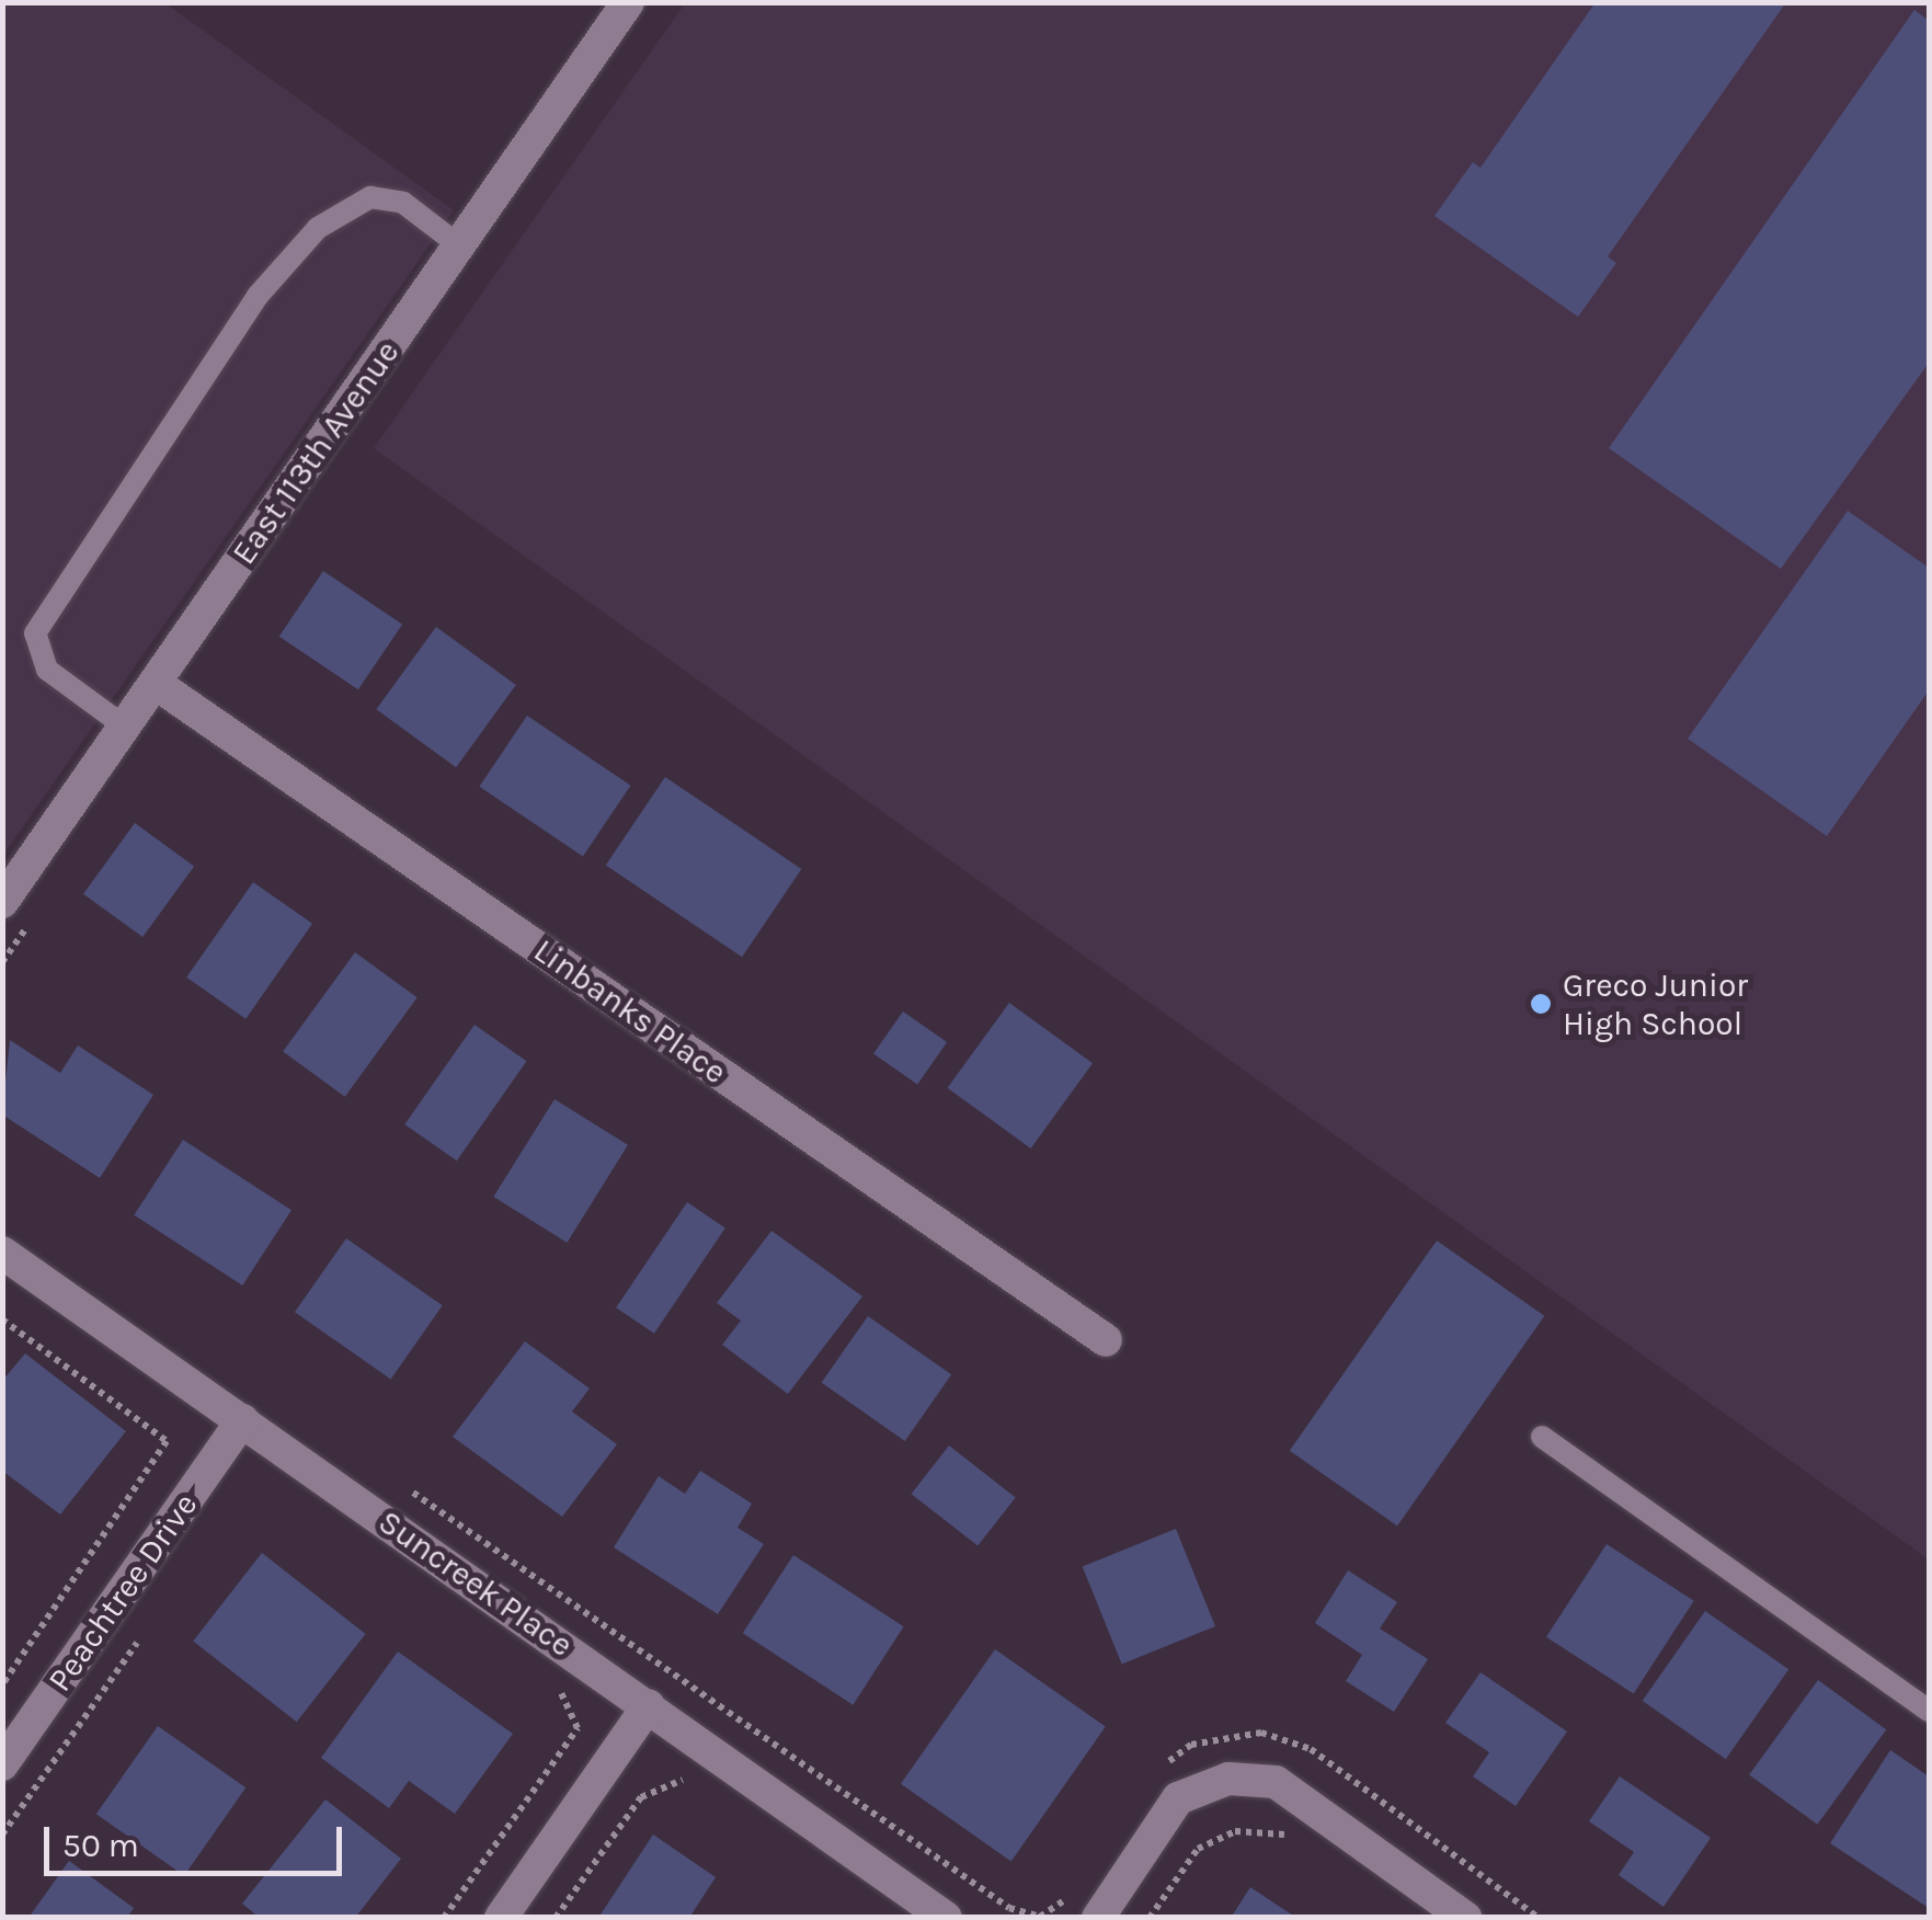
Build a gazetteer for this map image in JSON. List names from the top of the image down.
{
  "streets": {
    "street": [
      "East 113th Avenue",
      "Linbanks Place",
      "Suncreek Place",
      "Peachtree Drive"
    ]
  },
  "crossings": [
    ["East 113th Avenue", "Linbanks Place"],
    ["Suncreek Place", "Peachtree Drive"]
  ],
  "places": ["Greco Junior High School"],
  "scale_bar": "50 m"
}
